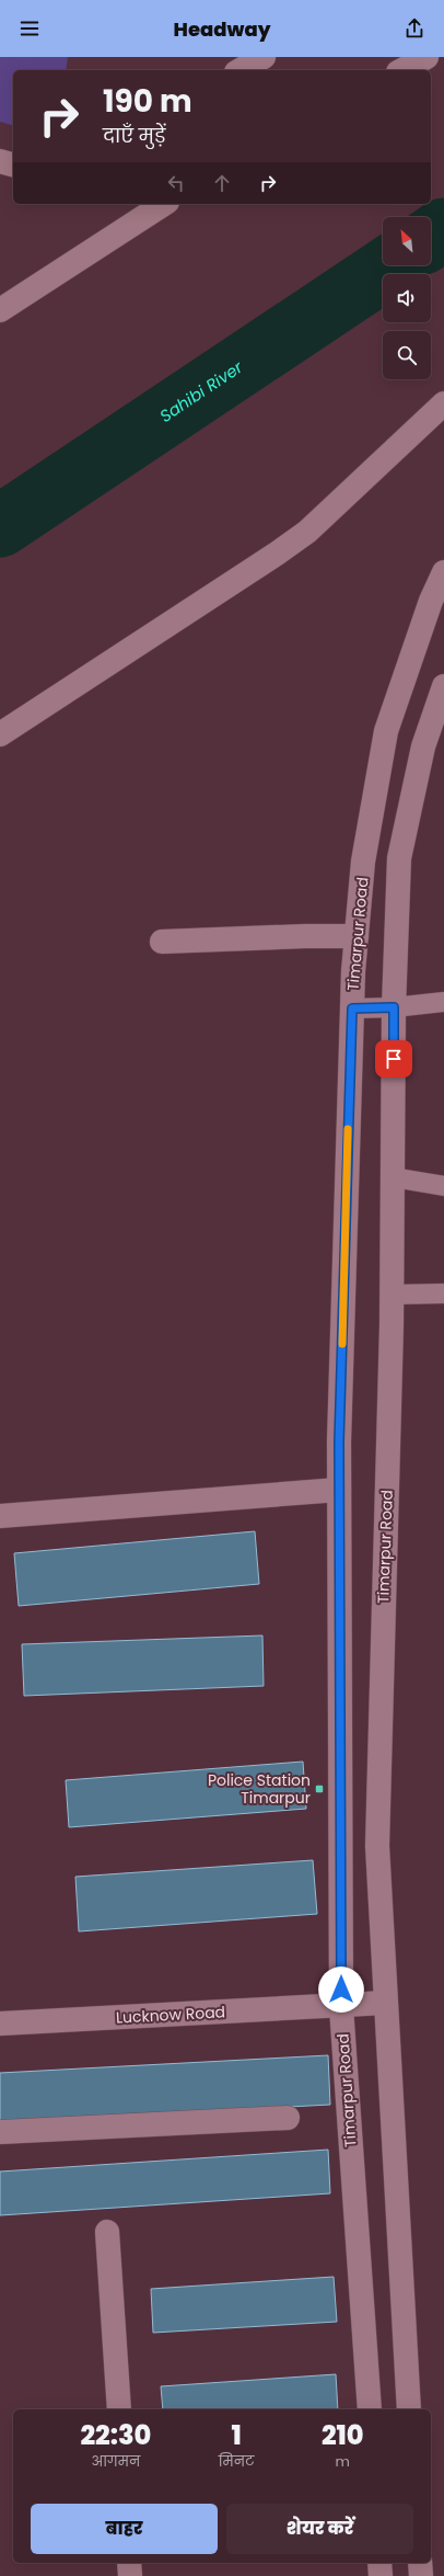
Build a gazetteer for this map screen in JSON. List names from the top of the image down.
{
  "streets": {
    "street": ["Timarpur Road", "Lucknow Road"]
  },
  "crossings": [
    ["Timarpur Road", "Lucknow Road"]
  ],
  "water": ["Sahibi River"],
  "places": {
    "transit": ["Police Station Timarpur"]
  },
  "north": "top left",
  "page": {
    "header": "Headway",
    "turn": ["190 m", "दाएँ मुड़ें"],
    "eta": [
      "22:30",
      "आगमन",
      "1",
      "मिनट",
      "210",
      "m"
    ],
    "buttons": ["बाहर", "शेयर करें"]
  }
}
